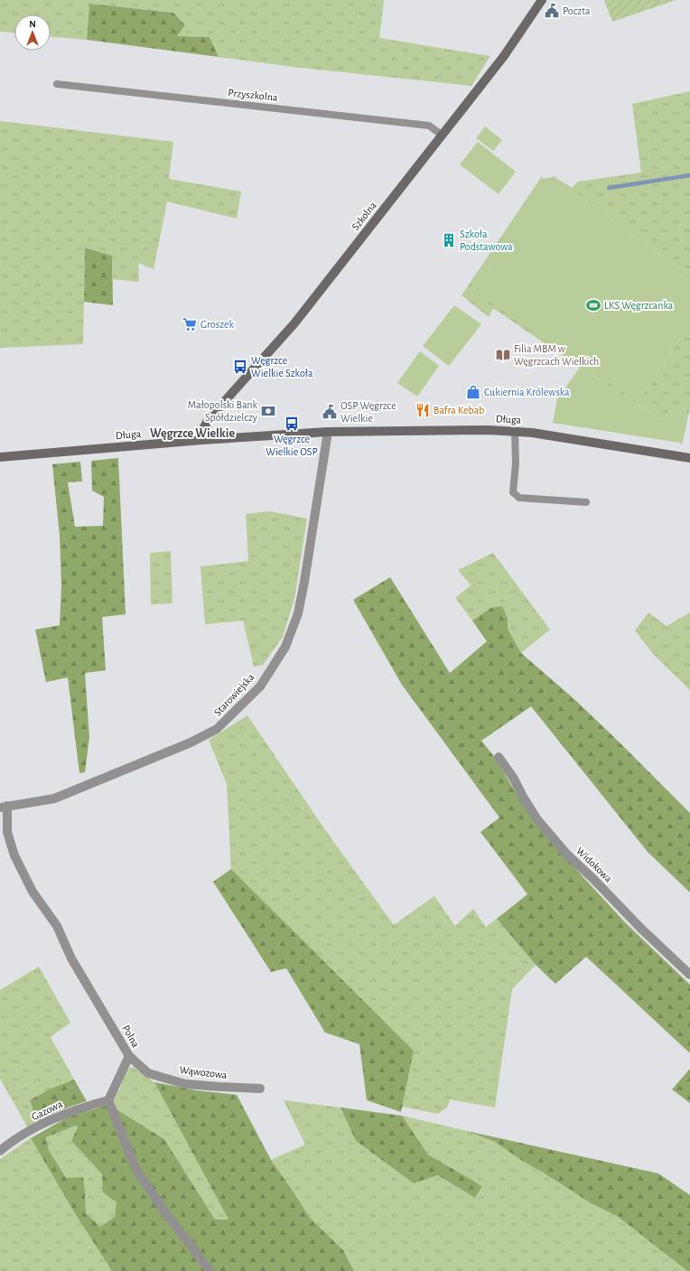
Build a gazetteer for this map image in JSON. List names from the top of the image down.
{
  "streets": {
    "street": [
      "Szkolna",
      "Długa",
      "Starowiejska",
      "Widokowa",
      "Polna",
      "Wąwozowa",
      "Gazowa"
    ],
    "lane": ["Przyszkolna"]
  },
  "crossings": [
    ["Przyszkolna", "Szkolna"],
    ["Szkolna", "Długa"],
    ["Długa", "Starowiejska"],
    ["Starowiejska", "Polna"],
    ["Polna", "Wąwozowa"],
    ["Polna", "Gazowa"]
  ],
  "districts": ["Węgrzce Wielkie"],
  "places": {
    "public building": ["Poczta", "OSP Węgrzce Wielkie"],
    "building": ["Szkoła Podstawowa"],
    "sports": ["LKS Węgrzcanka"],
    "supermarket": ["Groszek"],
    "library": ["Filia MBM w Węgrzcach Wielkich"],
    "bus stop": ["Węgrzce Wielkie Szkoła", "Węgrzce Wielkie OSP"],
    "shop": ["Cukiernia Królewska"],
    "restaurant": ["Bafra Kebab"],
    "bank": ["Małopolski Bank Spółdzielczy"]
  },
  "north": "top"
}
